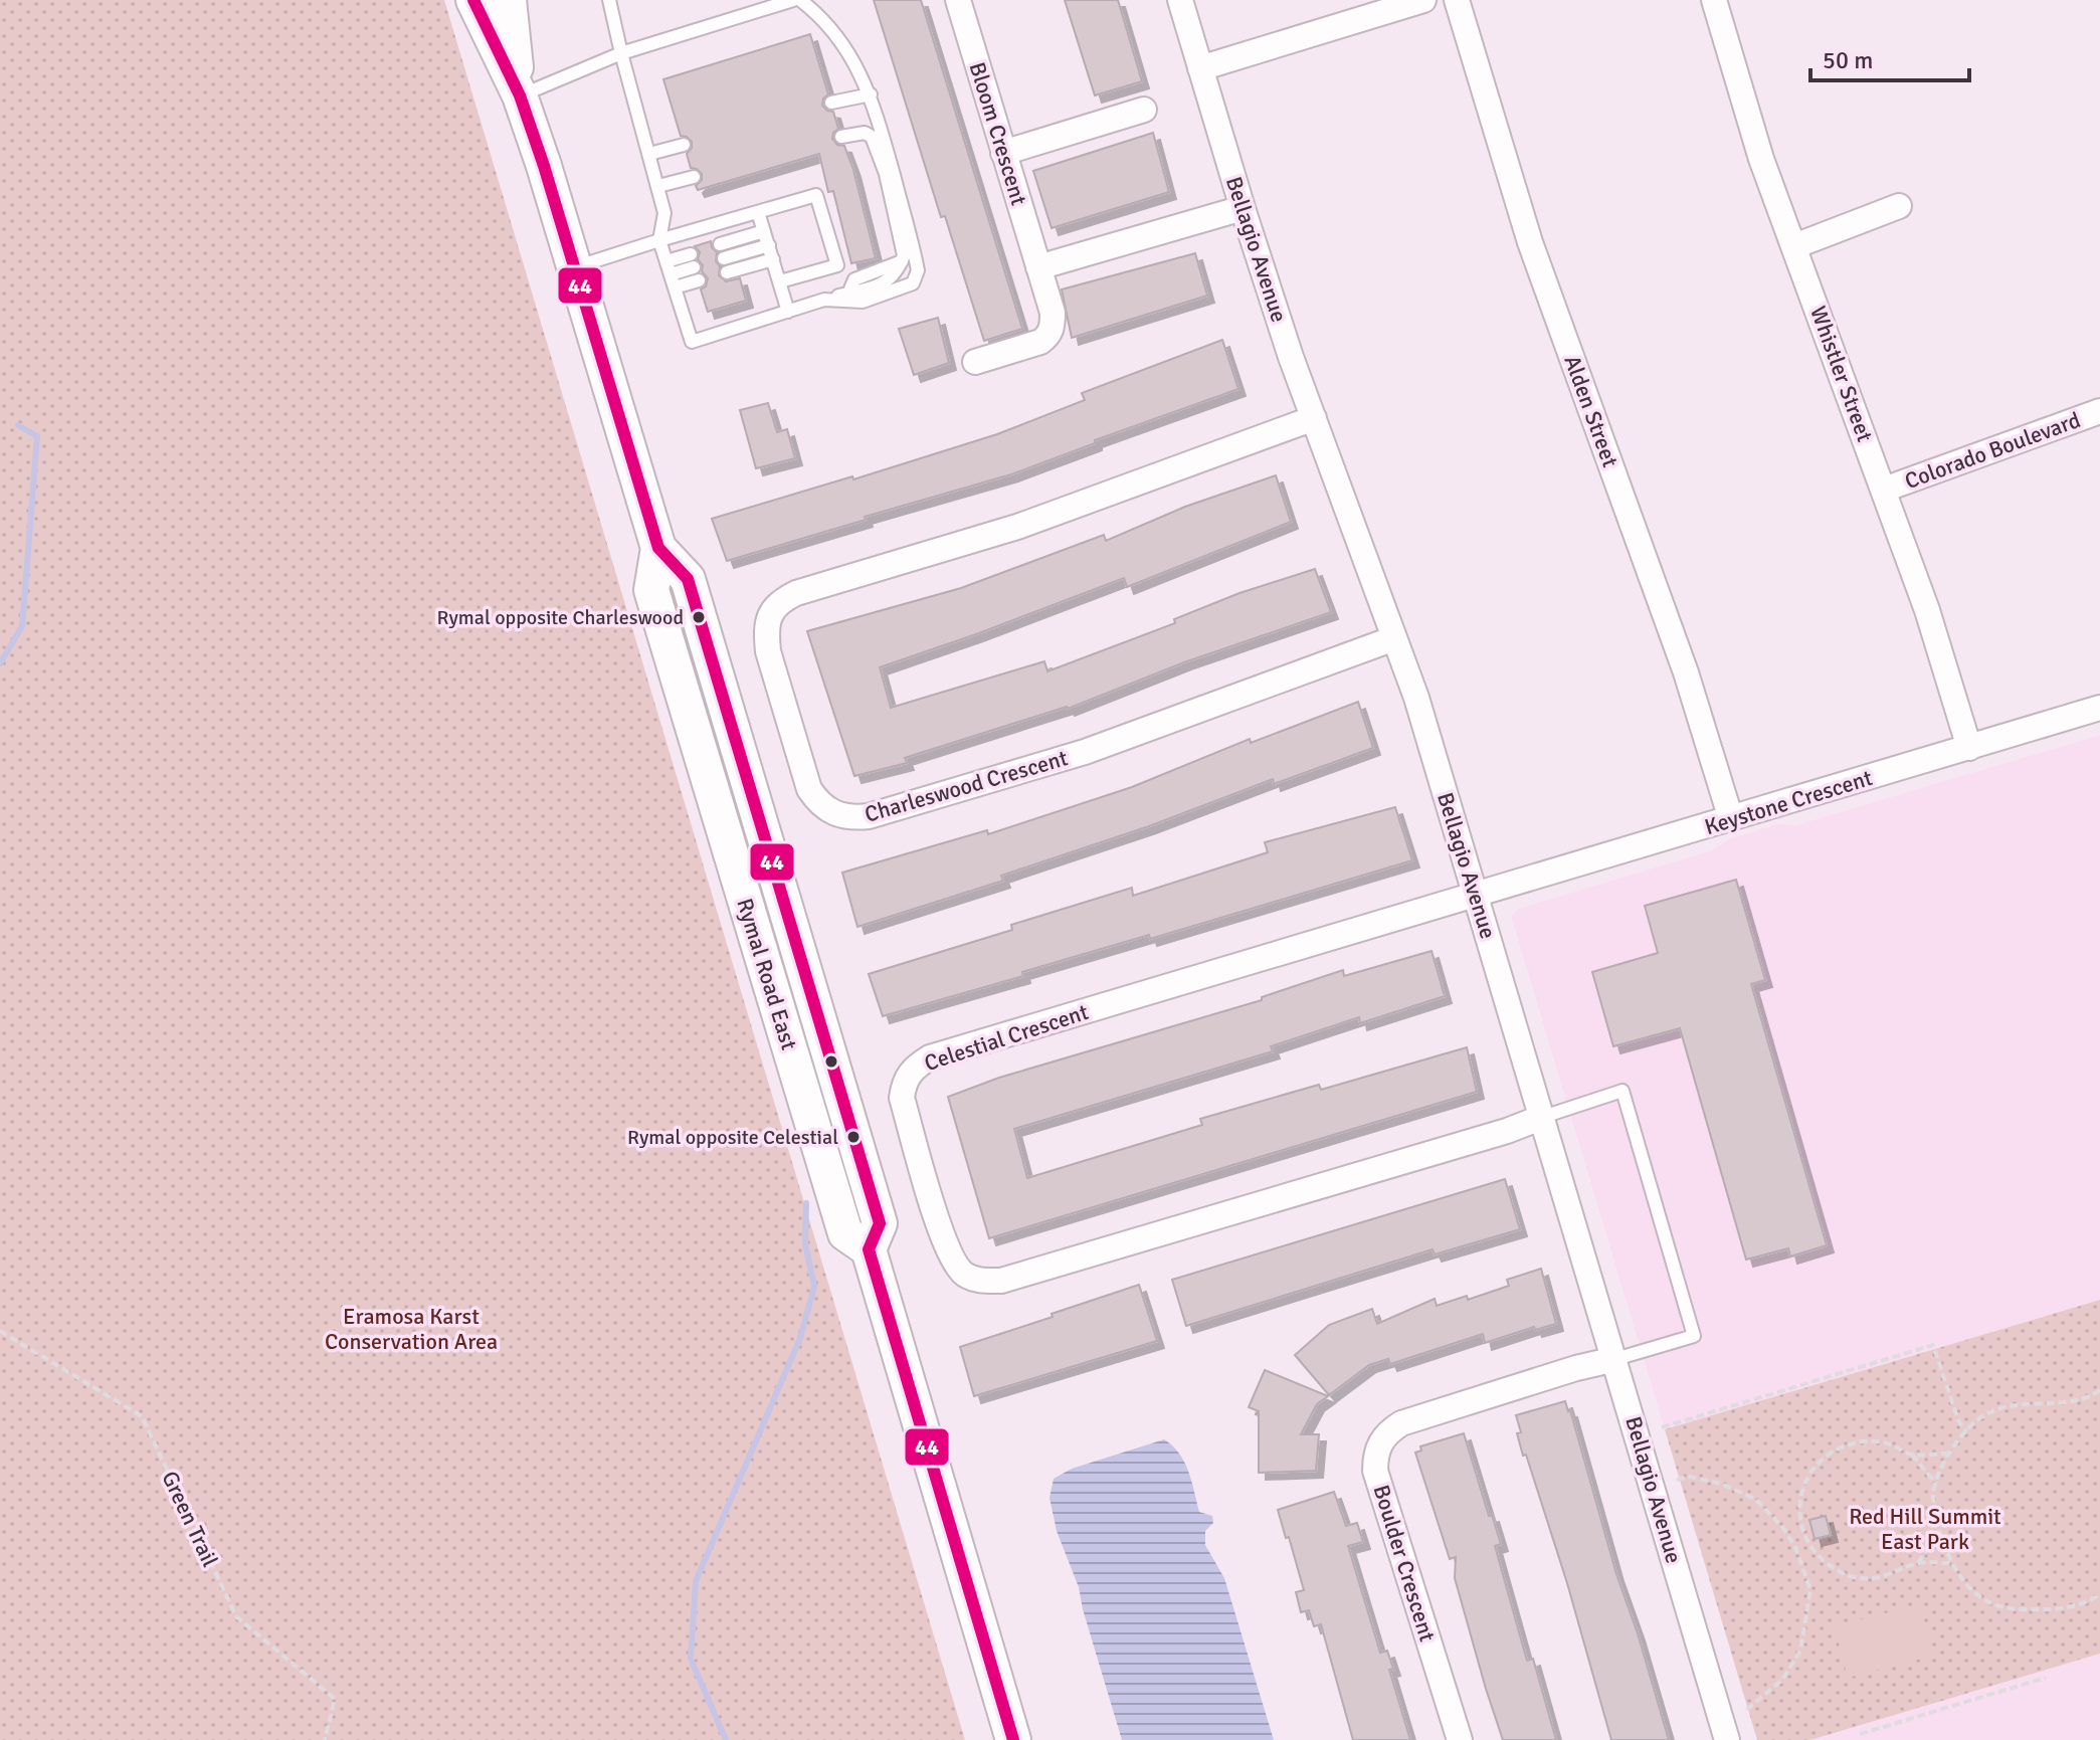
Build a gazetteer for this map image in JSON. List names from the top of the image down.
{
  "streets": {
    "main road": ["Rymal Road East"],
    "street": [
      "Bloom Crescent",
      "Bellagio Avenue",
      "Whistler Street",
      "Alden Street",
      "Colorado Boulevard",
      "Charleswood Crescent",
      "Keystone Crescent",
      "Celestial Crescent",
      "Boulder Crescent"
    ],
    "path": ["Green Trail"]
  },
  "crossings": [
    ["Bellagio Avenue", "Charleswood Crescent"],
    ["Bellagio Avenue", "Keystone Crescent"],
    ["Bellagio Avenue", "Celestial Crescent"],
    ["Bellagio Avenue", "Boulder Crescent"],
    ["Whistler Street", "Colorado Boulevard"],
    ["Whistler Street", "Keystone Crescent"],
    ["Alden Street", "Keystone Crescent"],
    ["Keystone Crescent", "Celestial Crescent"]
  ],
  "parks": ["Eramosa Karst Conservation Area", "Red Hill Summit East Park"],
  "places": ["Rymal opposite Charleswood", "Rymal opposite Celestial"],
  "lines": ["transit line 44"],
  "scale_bar": "50 m"
}
